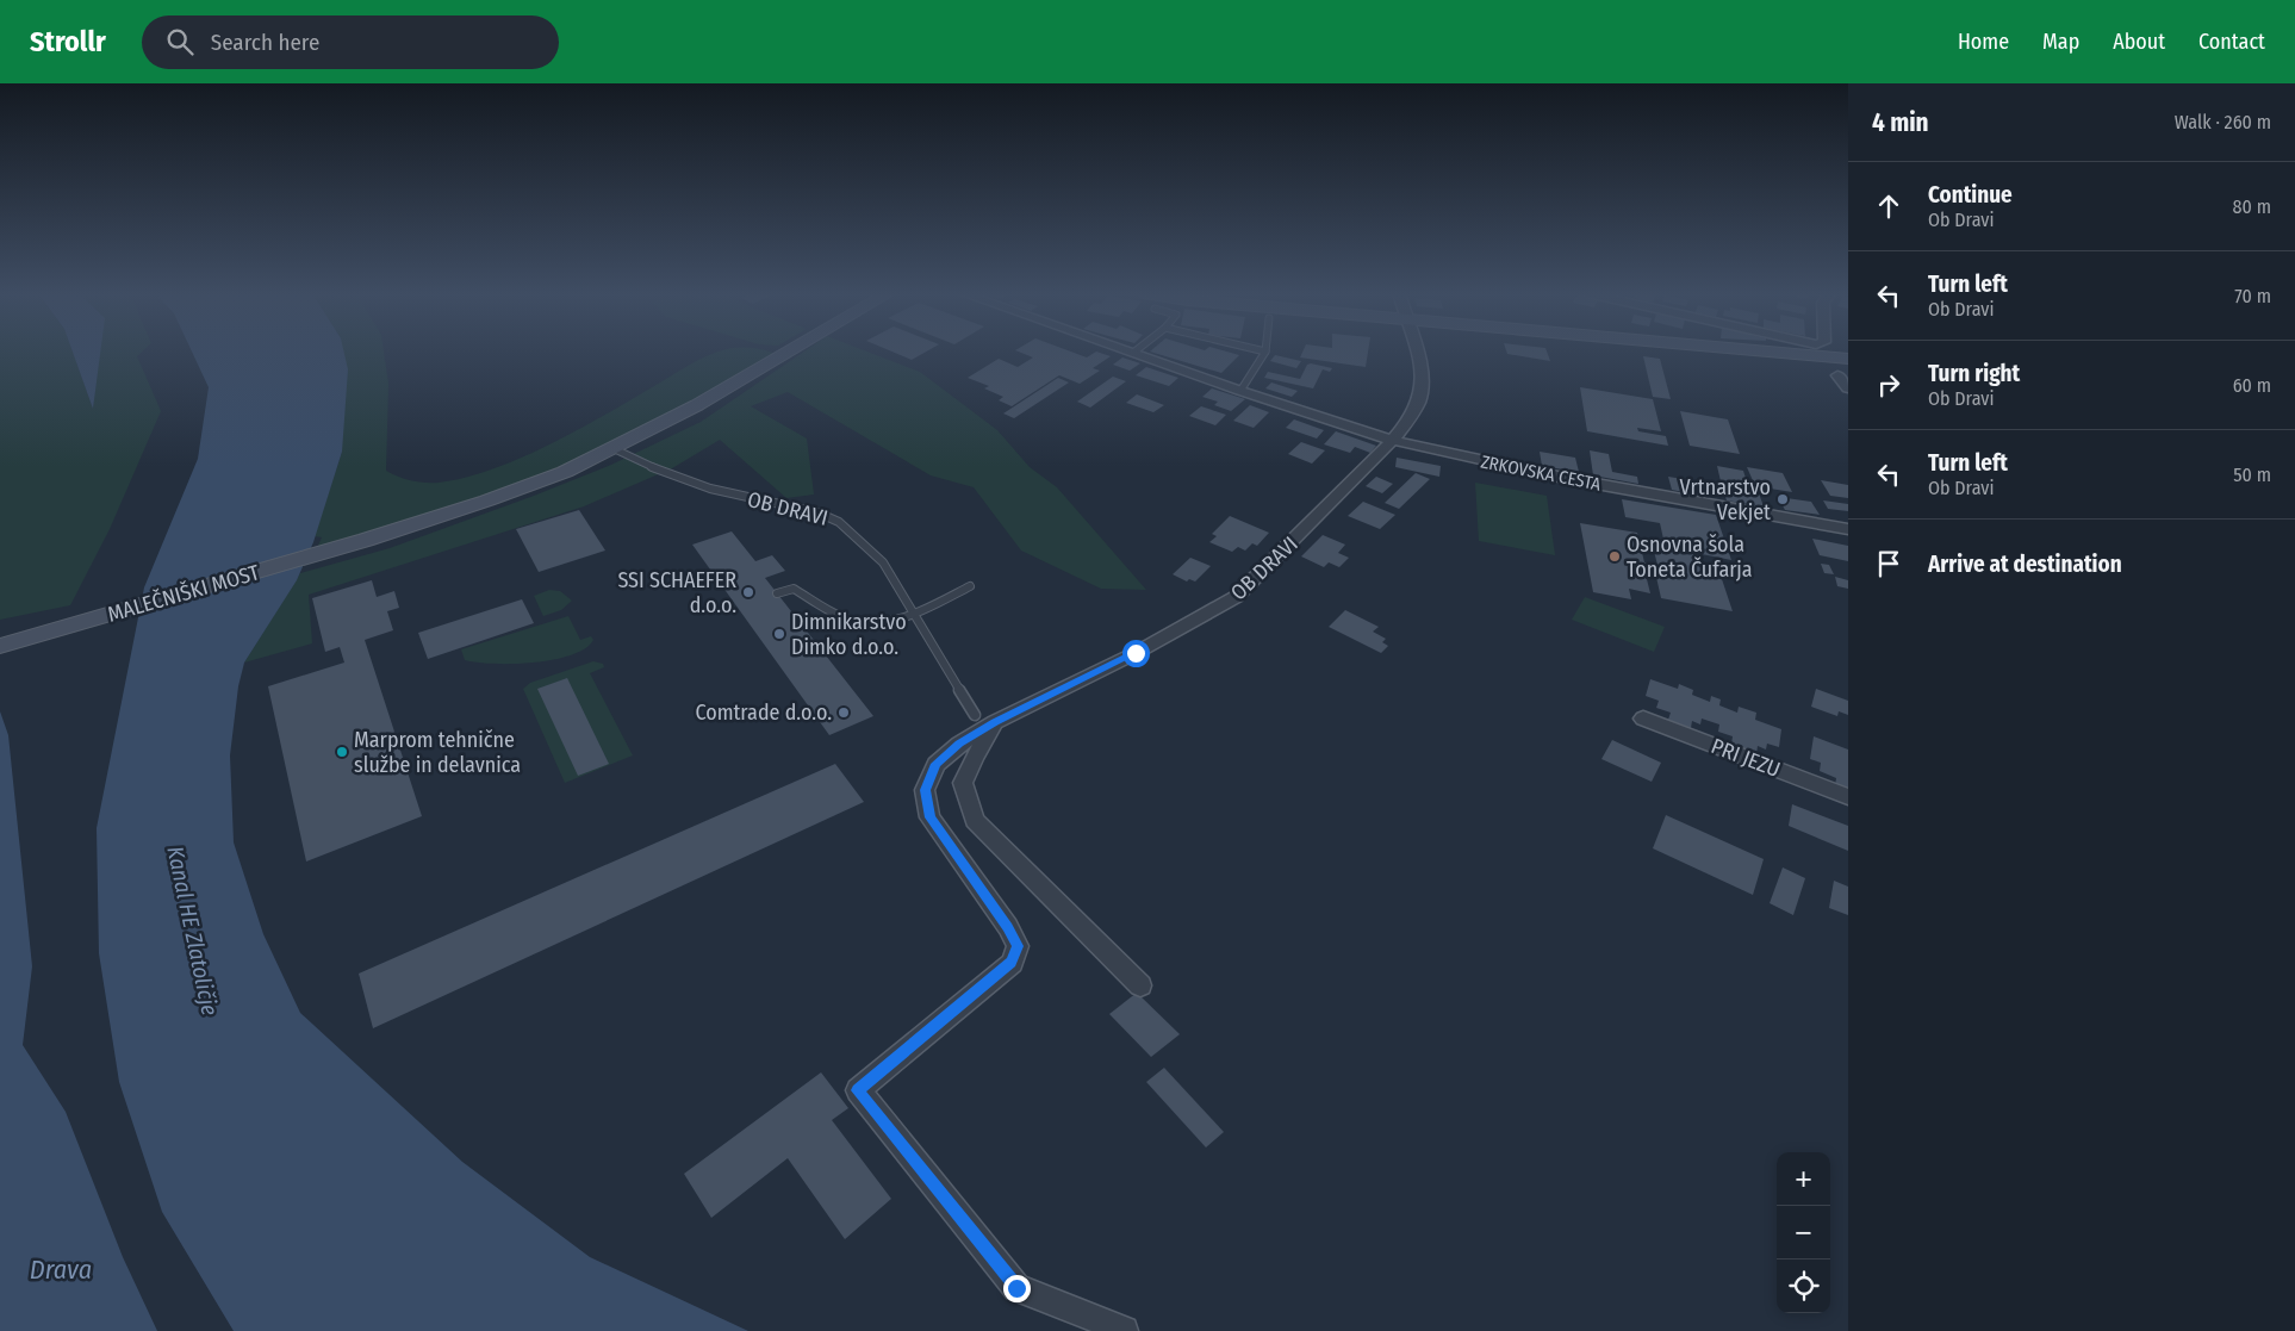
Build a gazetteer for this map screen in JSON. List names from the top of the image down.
{
  "streets": {
    "street": [
      "ZRKOVSKA CESTA",
      "OB DRAVI",
      "MALEČNIŠKI MOST",
      "PRI JEZU"
    ]
  },
  "crossings": [
    ["ZRKOVSKA CESTA", "OB DRAVI"],
    ["OB DRAVI", "MALEČNIŠKI MOST"]
  ],
  "water": ["Kanal HE Zlatoličje", "Drava"],
  "places": [
    "Vrtnarstvo Vekjet",
    "Osnovna šola Toneta Čufarja",
    "SSI SCHAEFER d.o.o.",
    "Dimnikarstvo Dimko d.o.o.",
    "Comtrade d.o.o.",
    "Marprom tehnične službe in delavnica"
  ],
  "page": {
    "header": "Strollr",
    "search": "Search here",
    "nav": [
      "Home",
      "Map",
      "About",
      "Contact"
    ],
    "heading": ["4 min", "Walk · 260 m"],
    "list": [
      ["Continue", "Ob Dravi", "80 m"],
      ["Turn left", "Ob Dravi", "70 m"],
      ["Turn right", "Ob Dravi", "60 m"],
      ["Turn left", "Ob Dravi", "50 m"],
      "Arrive at destination"
    ],
    "map_buttons": ["+", "−"]
  }
}
